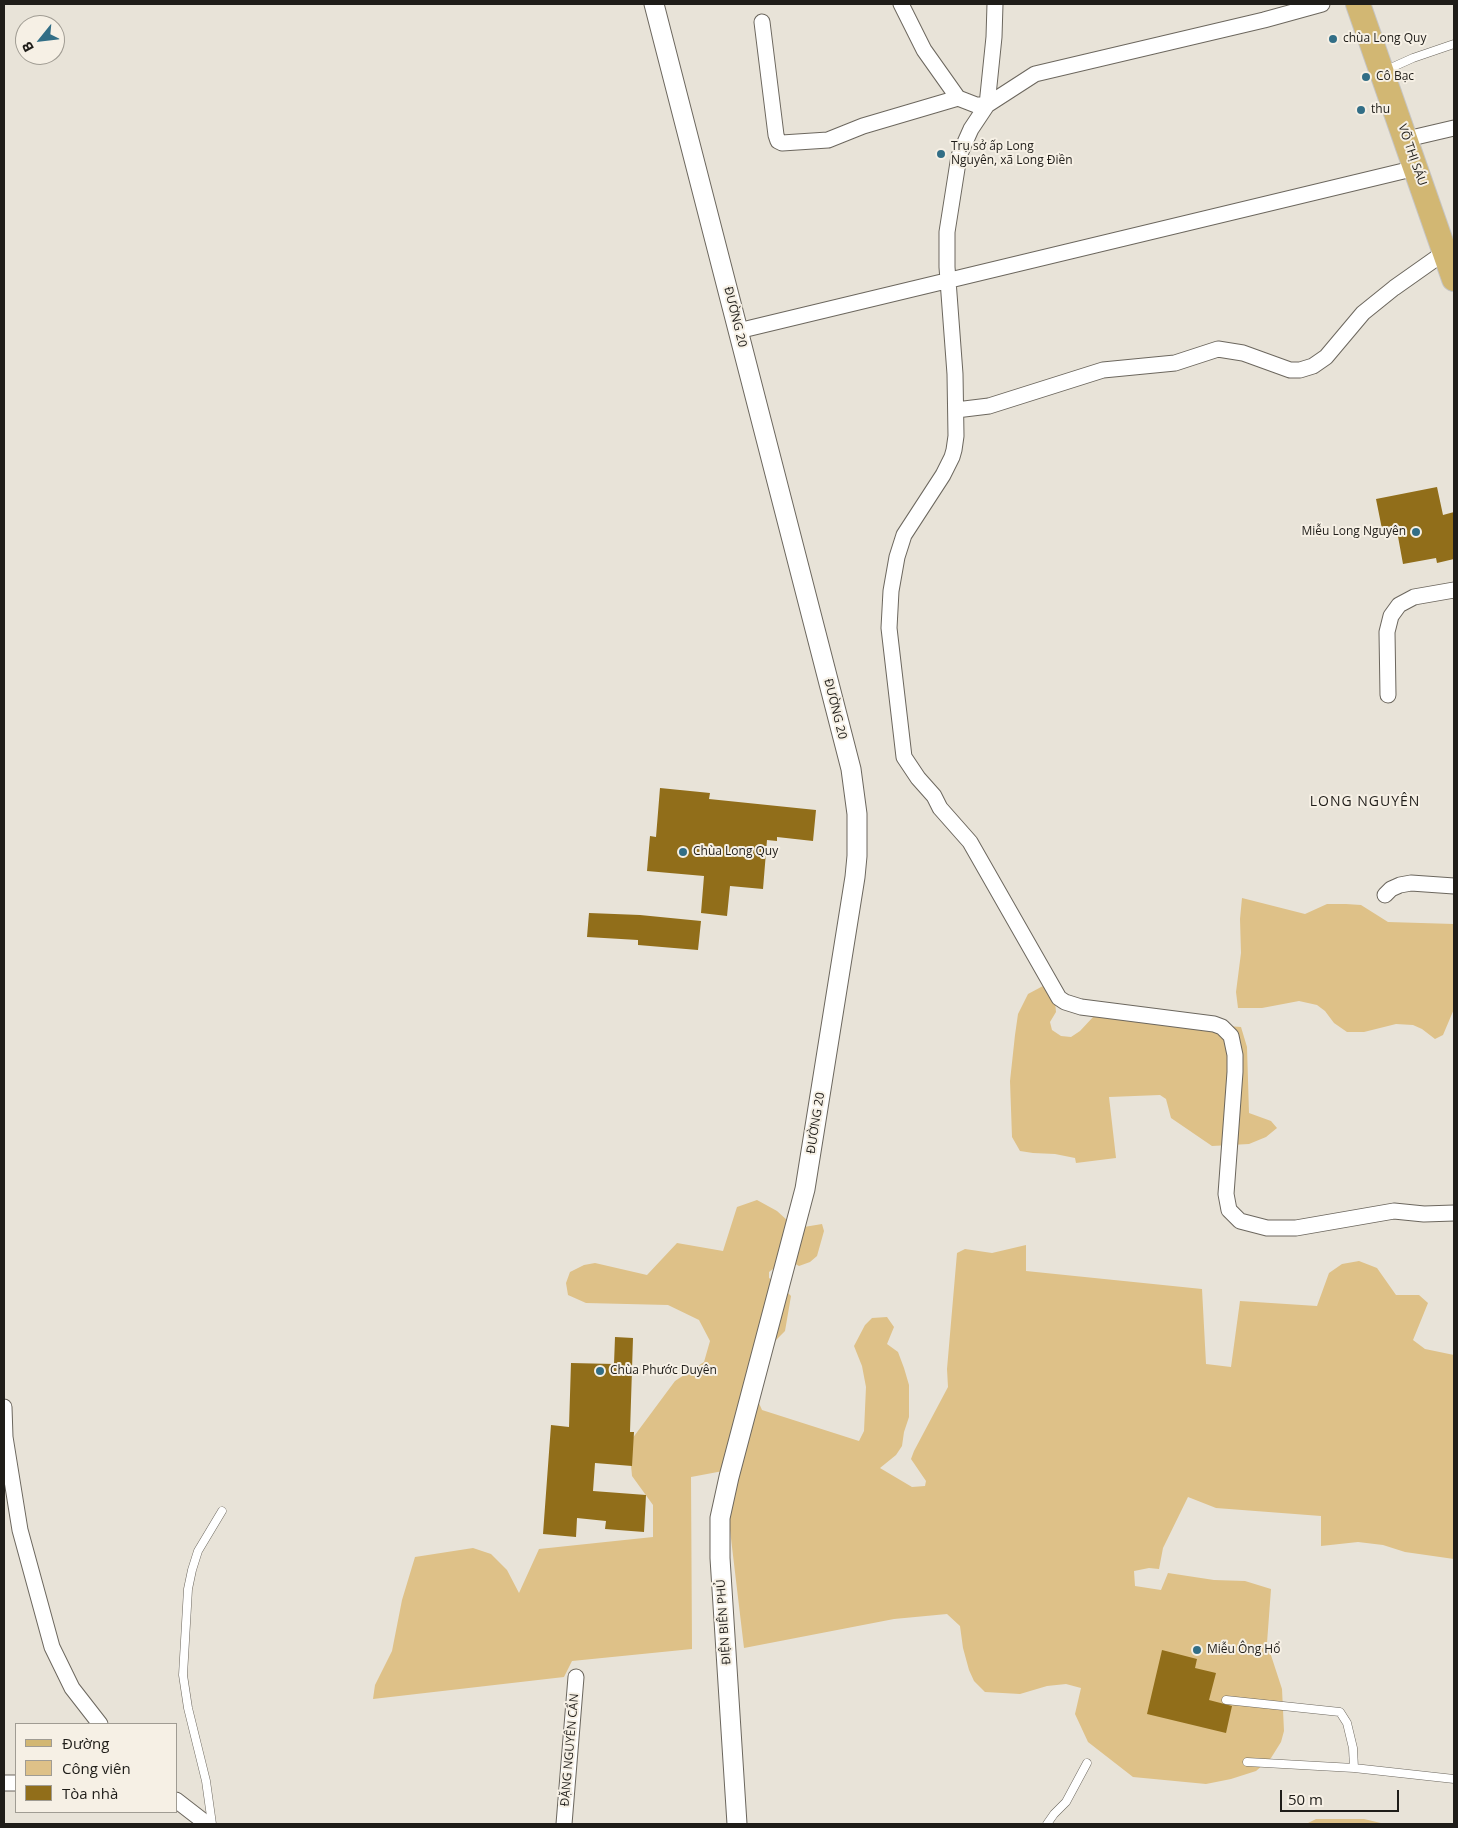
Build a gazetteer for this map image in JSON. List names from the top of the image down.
{
  "streets": {
    "main road": ["VÕ THỊ SÁU"],
    "street": ["ĐƯỜNG 20", "ĐIỆN BIÊN PHỦ", "ĐẶNG NGUYÊN CẨN"]
  },
  "crossings": [
    ["ĐƯỜNG 20", "ĐIỆN BIÊN PHỦ"]
  ],
  "districts": ["LONG NGUYÊN"],
  "places": [
    "chùa Long Quy",
    "Cô Bạc",
    "thu",
    "Trụ sở ấp Long Nguyên, xã Long Điền",
    "Miễu Long Nguyên",
    "Chùa Long Quy",
    "Chùa Phước Duyên",
    "Miễu Ông Hổ"
  ],
  "legend": ["Đường", "Công viên", "Tòa nhà"],
  "scale_bar": "50 m",
  "north": "bottom left"
}
